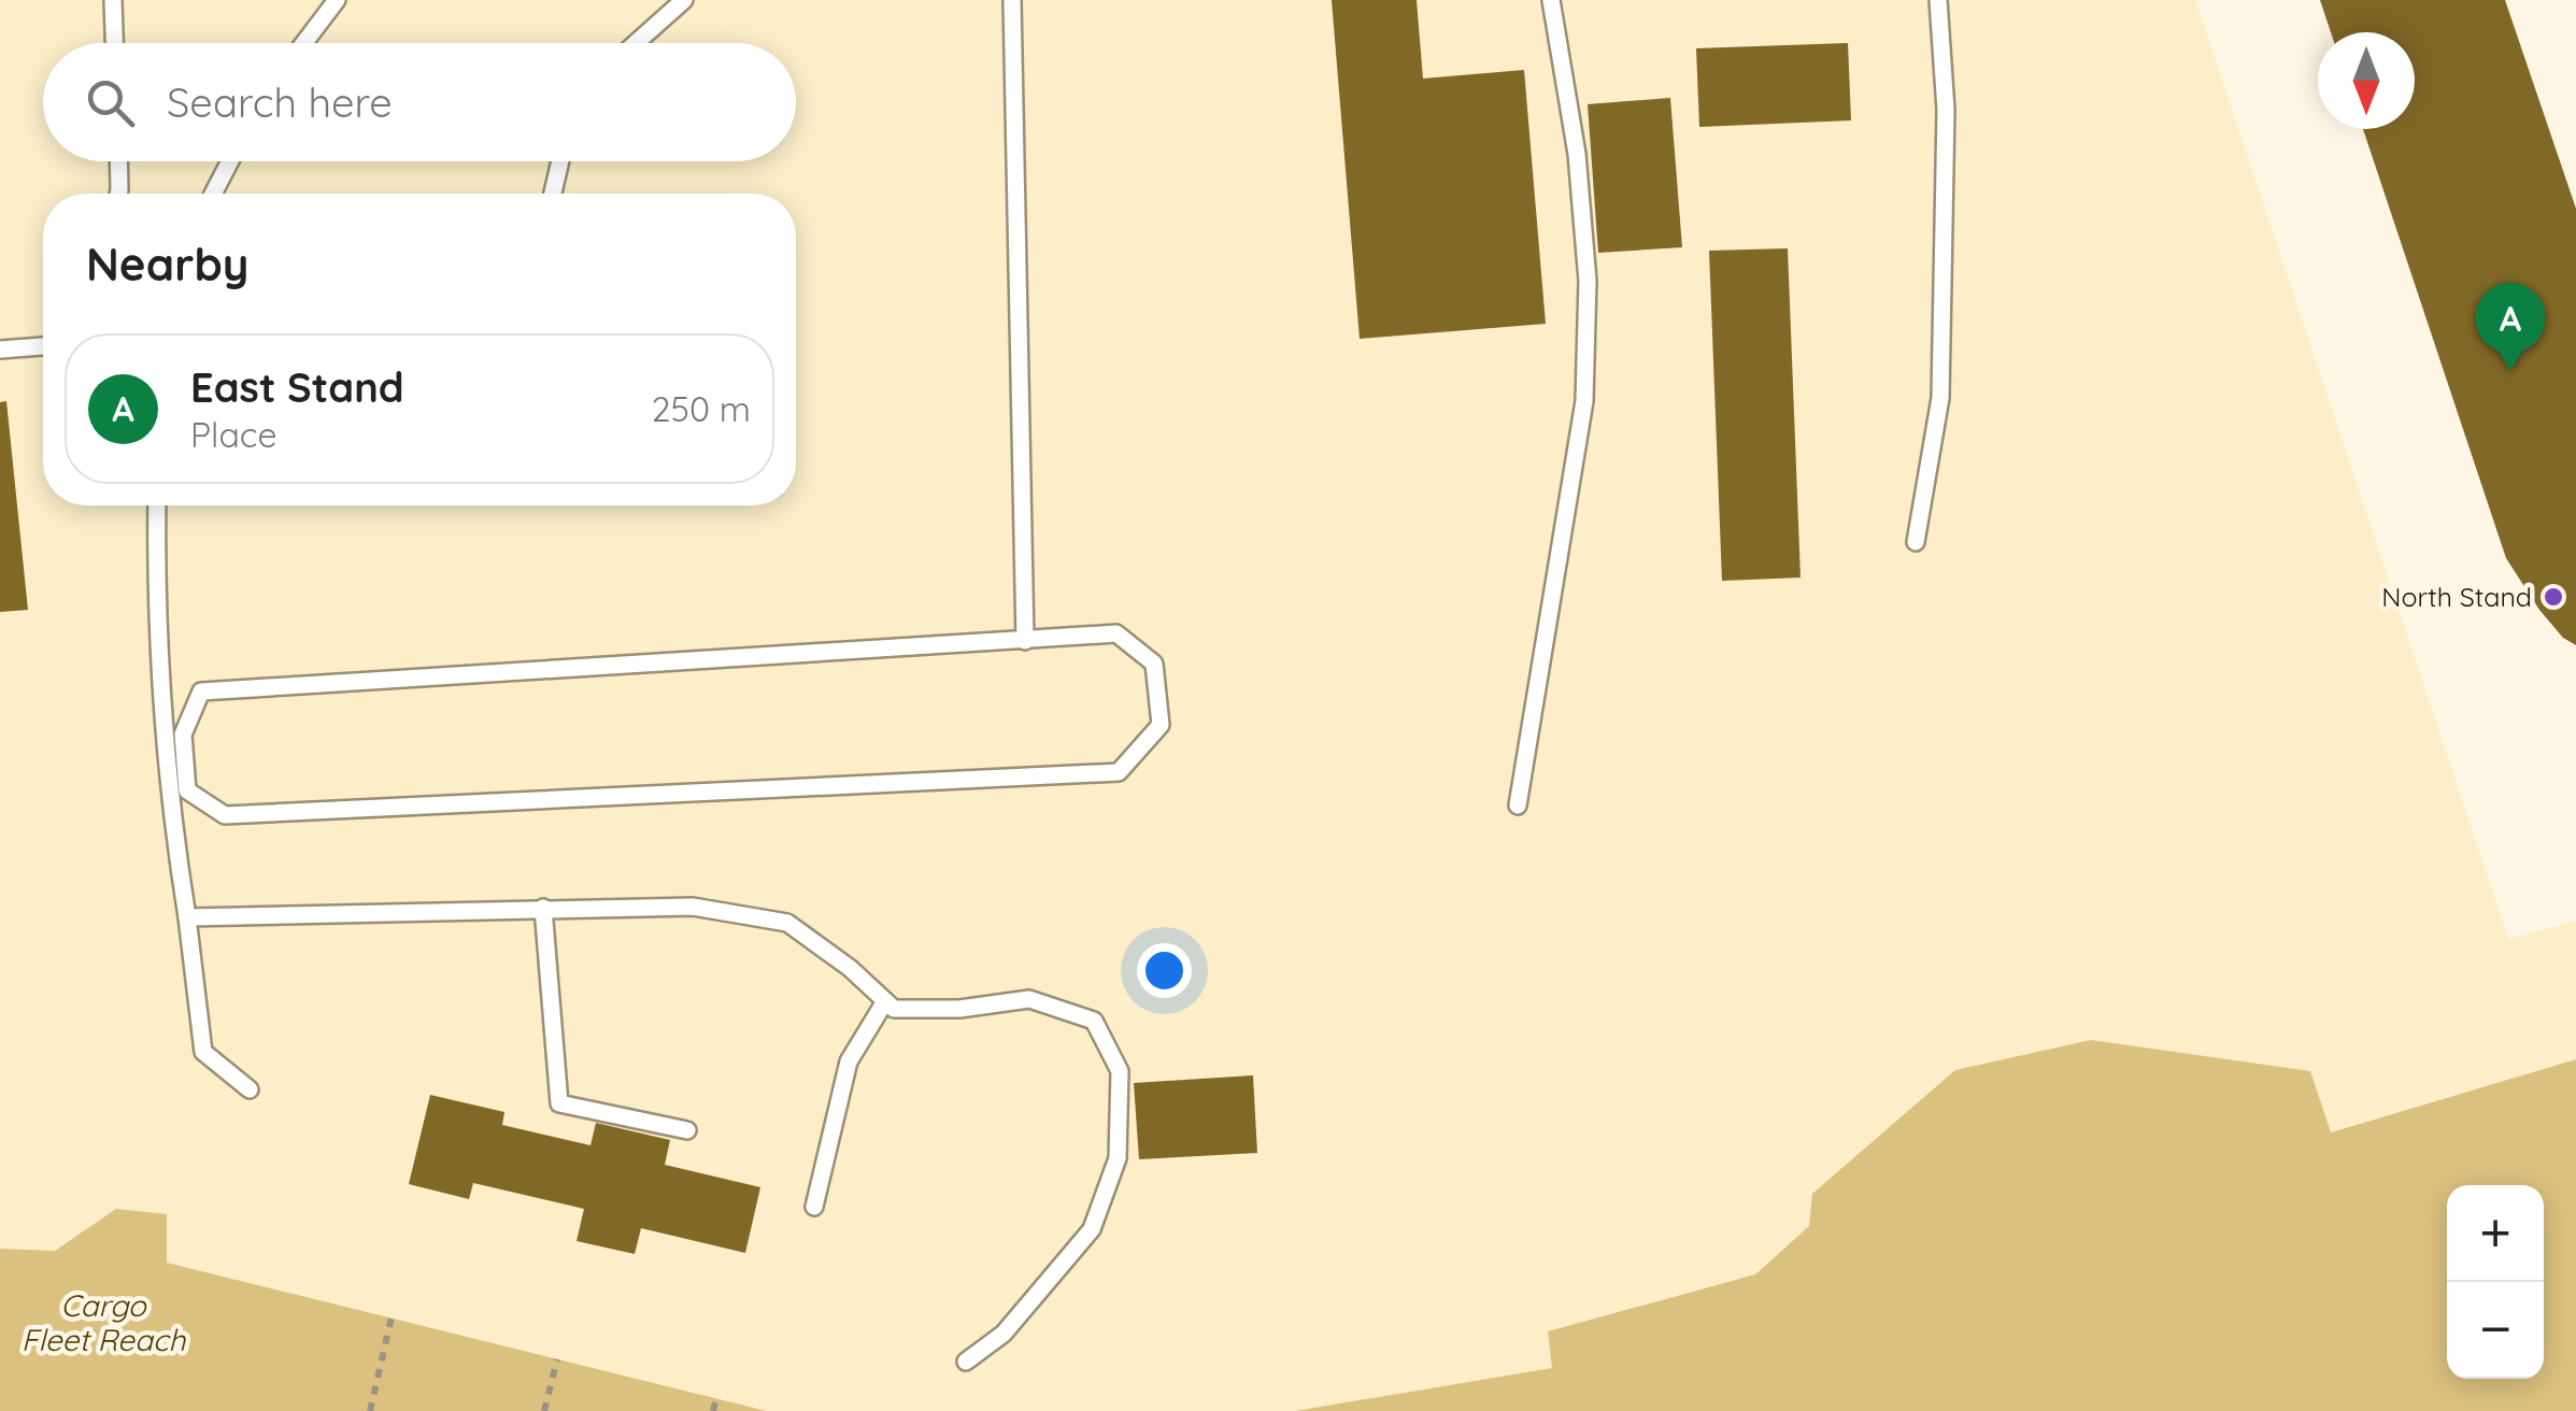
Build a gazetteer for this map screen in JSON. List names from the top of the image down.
{
  "water": ["Cargo Fleet Reach"],
  "places": ["North Stand"],
  "north": "bottom",
  "page": {
    "search": "Search here",
    "heading": "Nearby",
    "pins": "A",
    "list": [
      {
        "mark": "A",
        "name": "East Stand",
        "note": "Place",
        "value": "250 m"
      }
    ],
    "map_buttons": ["+", "−"]
  }
}
